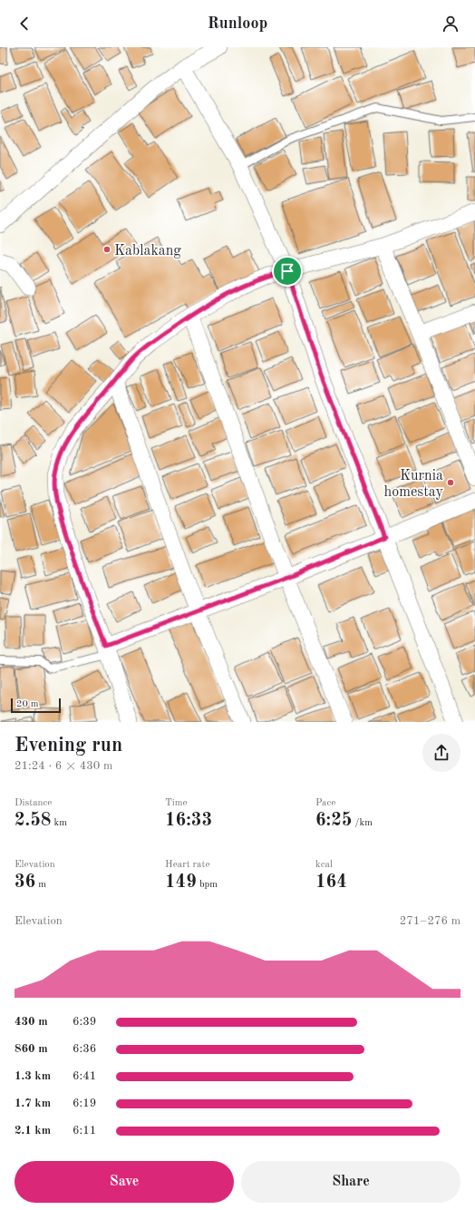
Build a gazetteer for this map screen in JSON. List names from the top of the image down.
{
  "places": ["Kablakang", "Kurnia homestay"],
  "scale_bar": "20 m",
  "page": {
    "header": "Runloop",
    "scale": "20 m",
    "heading": ["Evening run", "21:24 · 6 × 430 m"],
    "stats": [
      ["Distance", "2.58 km"],
      ["Time", "16:33"],
      ["Pace", "6:25 /km"],
      ["Elevation", "36 m"],
      ["Heart rate", "149 bpm"],
      ["kcal", "164"]
    ],
    "chart": ["Elevation", "271–276 m"],
    "list": [
      {
        "name": "430 m",
        "note": "6:39"
      },
      {
        "name": "860 m",
        "note": "6:36"
      },
      {
        "name": "1.3 km",
        "note": "6:41"
      },
      {
        "name": "1.7 km",
        "note": "6:19"
      },
      {
        "name": "2.1 km",
        "note": "6:11"
      }
    ],
    "buttons": ["Save", "Share"]
  }
}
